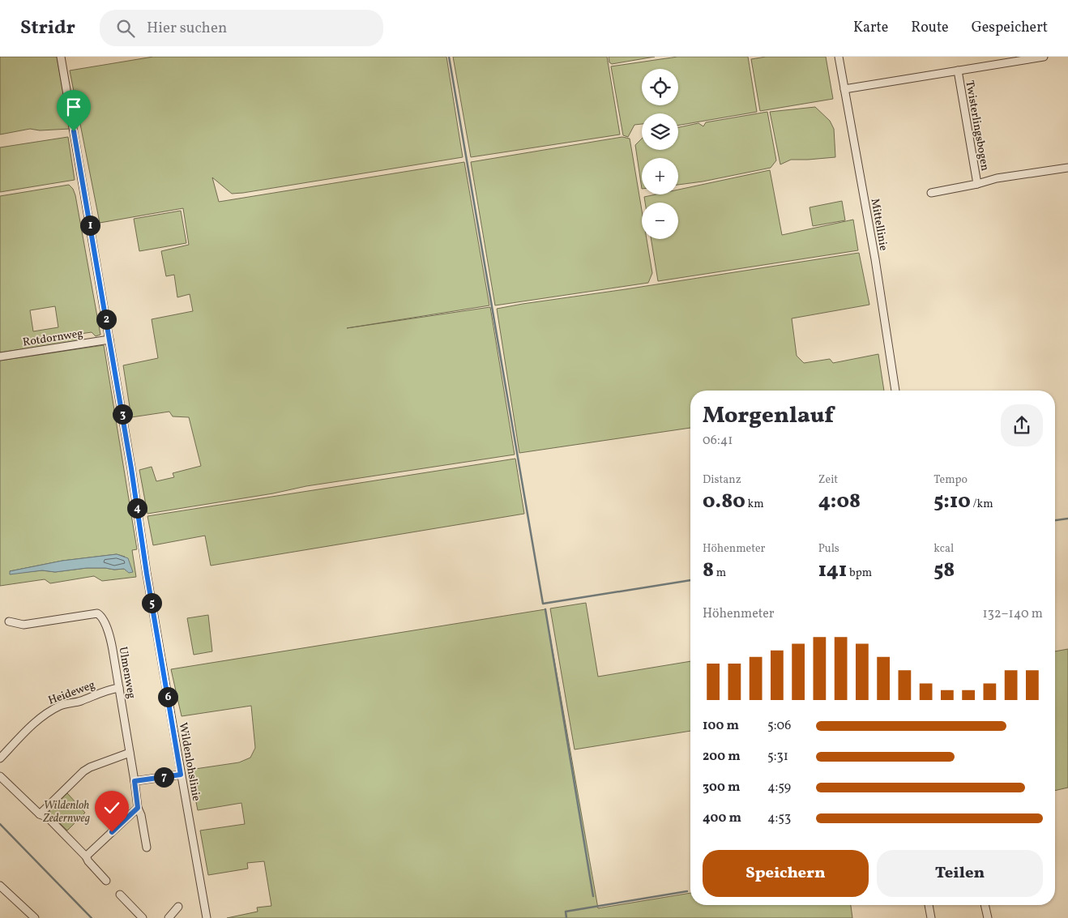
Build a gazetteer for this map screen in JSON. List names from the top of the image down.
{
  "streets": {
    "street": [
      "Twisterlingsbogen",
      "Mittellinie",
      "Rotdornweg",
      "Ulmenweg",
      "Heideweg",
      "Wildenlohslinie"
    ]
  },
  "crossings": [
    ["Rotdornweg", "Wildenlohslinie"],
    ["Ulmenweg", "Heideweg"]
  ],
  "parks": ["Wildenloh Zedernweg"],
  "page": {
    "header": "Stridr",
    "search": "Hier suchen",
    "nav": ["Karte", "Route", "Gespeichert"],
    "map_buttons": ["+", "−"],
    "pins": [
      "1",
      "2",
      "3",
      "4",
      "5",
      "6",
      "7"
    ],
    "heading": ["Morgenlauf", "06:41"],
    "stats": [
      ["Distanz", "0.80 km"],
      ["Zeit", "4:08"],
      ["Tempo", "5:10 /km"],
      ["Höhenmeter", "8 m"],
      ["Puls", "141 bpm"],
      ["kcal", "58"]
    ],
    "chart": ["Höhenmeter", "132–140 m"],
    "list": [
      {
        "name": "100 m",
        "note": "5:06"
      },
      {
        "name": "200 m",
        "note": "5:31"
      },
      {
        "name": "300 m",
        "note": "4:59"
      },
      {
        "name": "400 m",
        "note": "4:53"
      }
    ],
    "buttons": ["Speichern", "Teilen"]
  }
}
